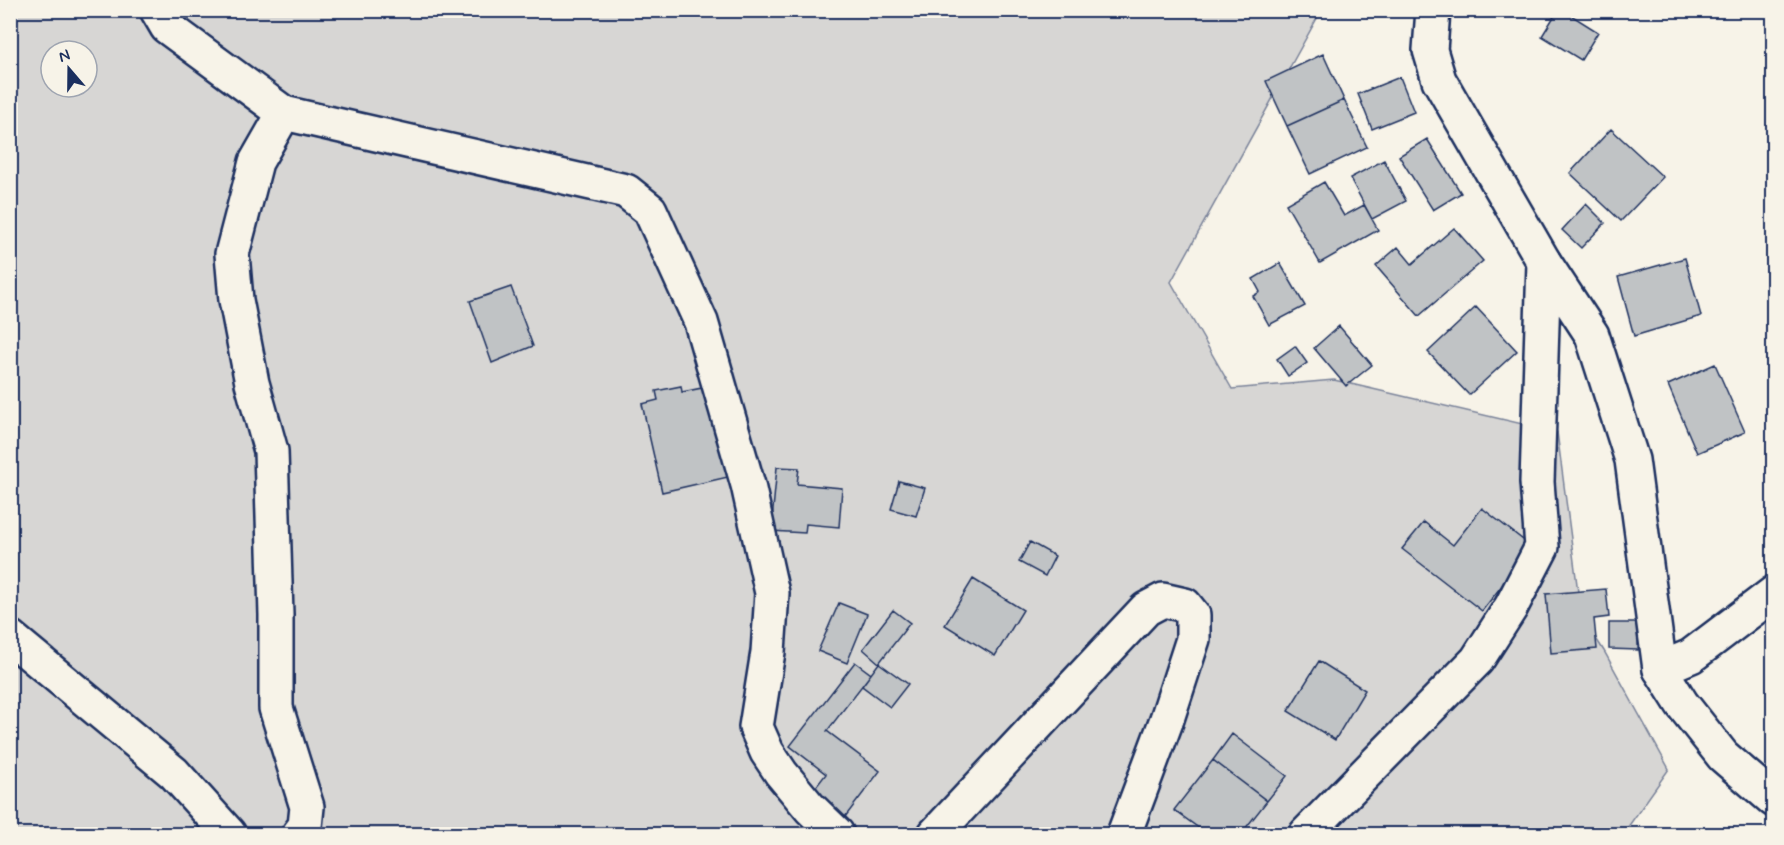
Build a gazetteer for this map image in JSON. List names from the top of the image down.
{
  "north": "top"
}
